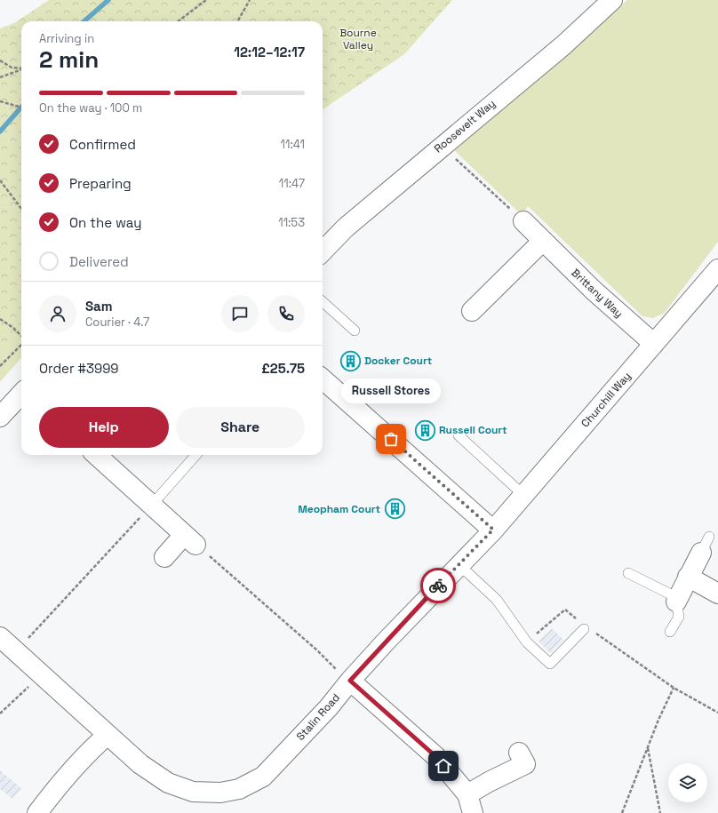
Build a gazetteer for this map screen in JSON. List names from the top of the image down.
{
  "streets": {
    "street": [
      "Roosevelt Way",
      "Brittany Way",
      "Churchill Way",
      "Stalin Road"
    ]
  },
  "crossings": [
    ["Brittany Way", "Churchill Way"],
    ["Churchill Way", "Stalin Road"]
  ],
  "parks": ["Bourne Valley"],
  "places": {
    "building": ["Docker Court", "Russell Court", "Meopham Court"],
    "other": ["Russell Stores"]
  },
  "page": {
    "heading": ["2 min", "Arriving in", "12:12–12:17"],
    "panel": [
      "Sam",
      "Courier · 4.7",
      "Order #3999",
      "£25.75"
    ],
    "bar": "On the way · 100 m",
    "list": [
      ["Confirmed", "11:41"],
      ["Preparing", "11:47"],
      ["On the way", "11:53"],
      "Delivered"
    ],
    "bubble": "Russell Stores",
    "buttons": ["Help", "Share"]
  }
}
